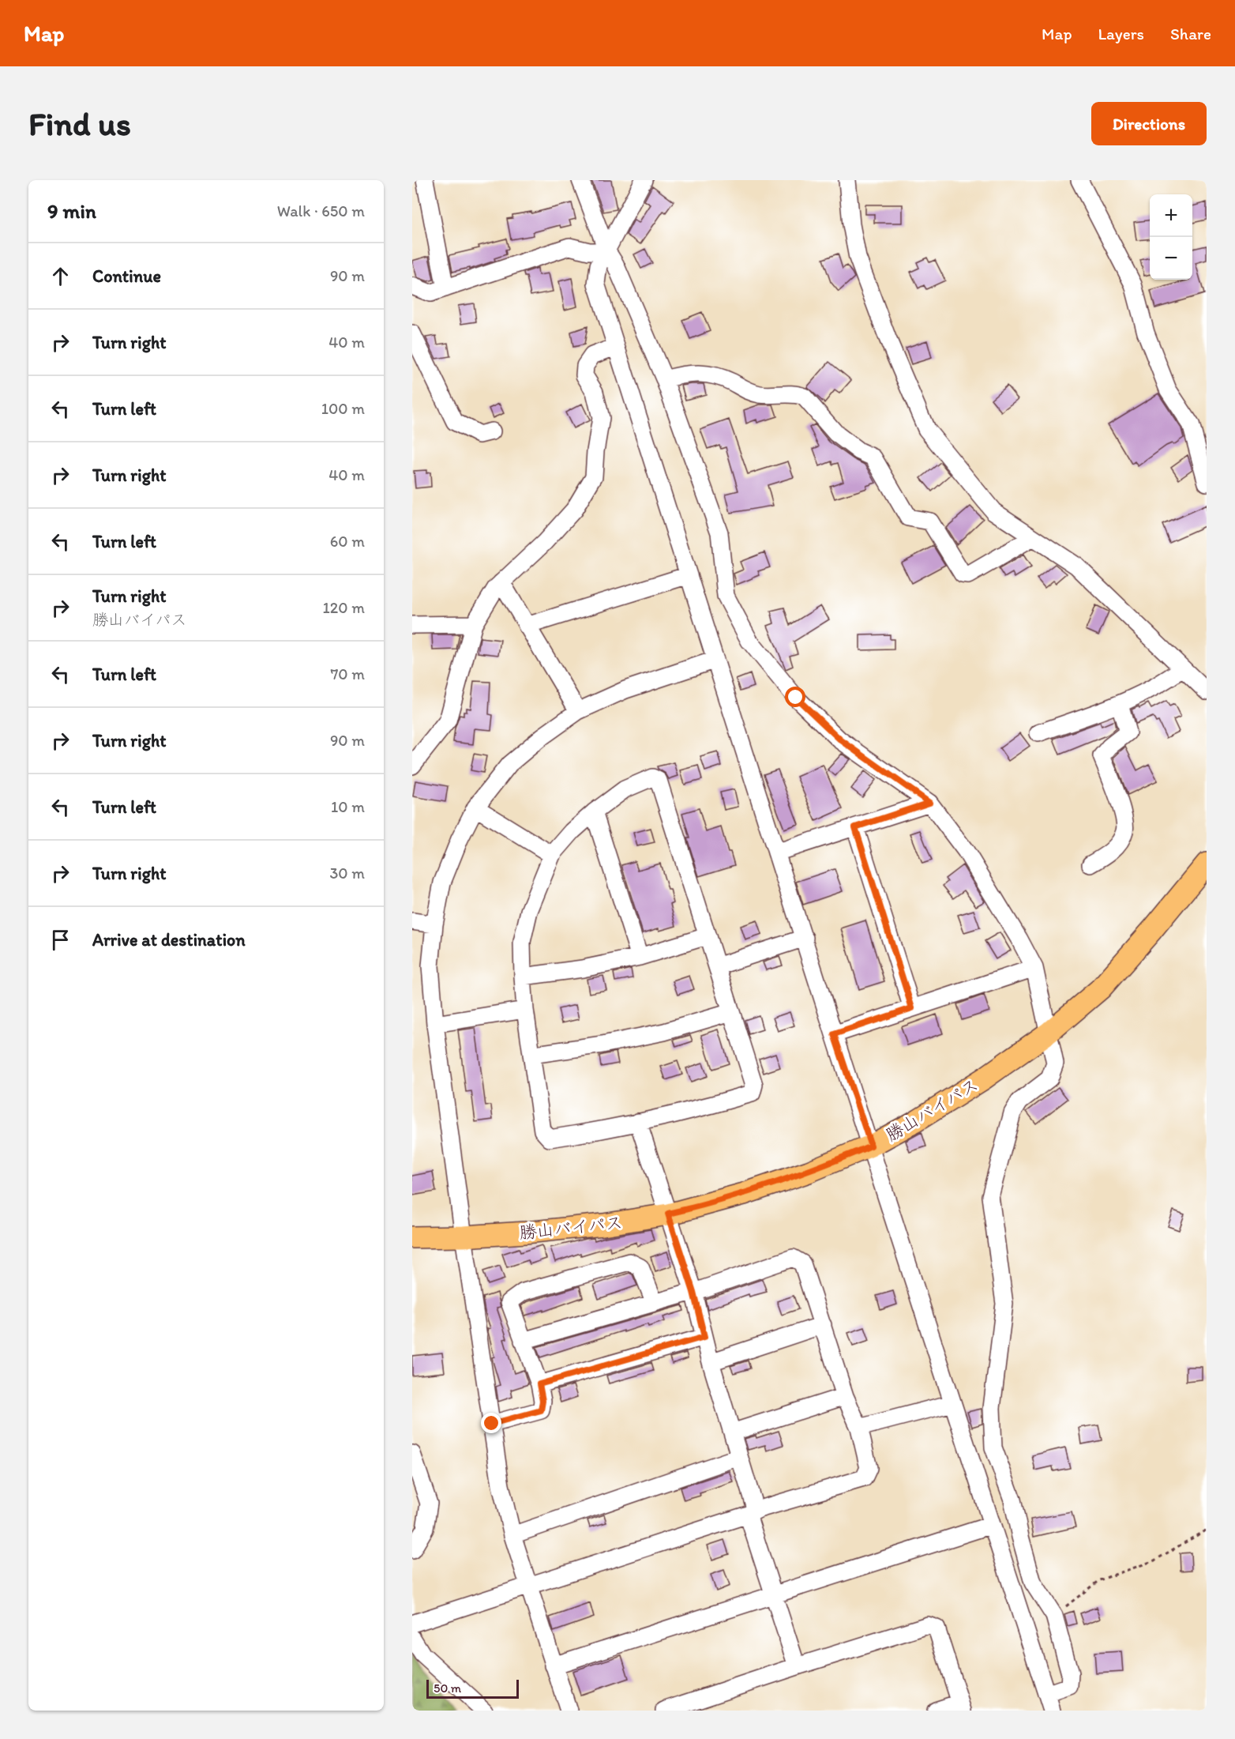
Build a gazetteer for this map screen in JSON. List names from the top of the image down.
{
  "streets": {
    "main road": ["勝山バイパス"]
  },
  "scale_bar": "50 m",
  "page": {
    "header": "Map",
    "nav": ["Map", "Layers", "Share"],
    "buttons": "Directions",
    "title": "Find us",
    "heading": ["9 min", "Walk · 650 m"],
    "map_buttons": ["+", "−"],
    "list": [
      ["Continue", "90 m"],
      ["Turn right", "40 m"],
      ["Turn left", "100 m"],
      ["Turn right", "40 m"],
      ["Turn left", "60 m"],
      ["Turn right", "勝山バイパス", "120 m"],
      ["Turn left", "70 m"],
      ["Turn right", "90 m"],
      ["Turn left", "10 m"],
      ["Turn right", "30 m"],
      "Arrive at destination"
    ],
    "scale": "50 m"
  }
}
